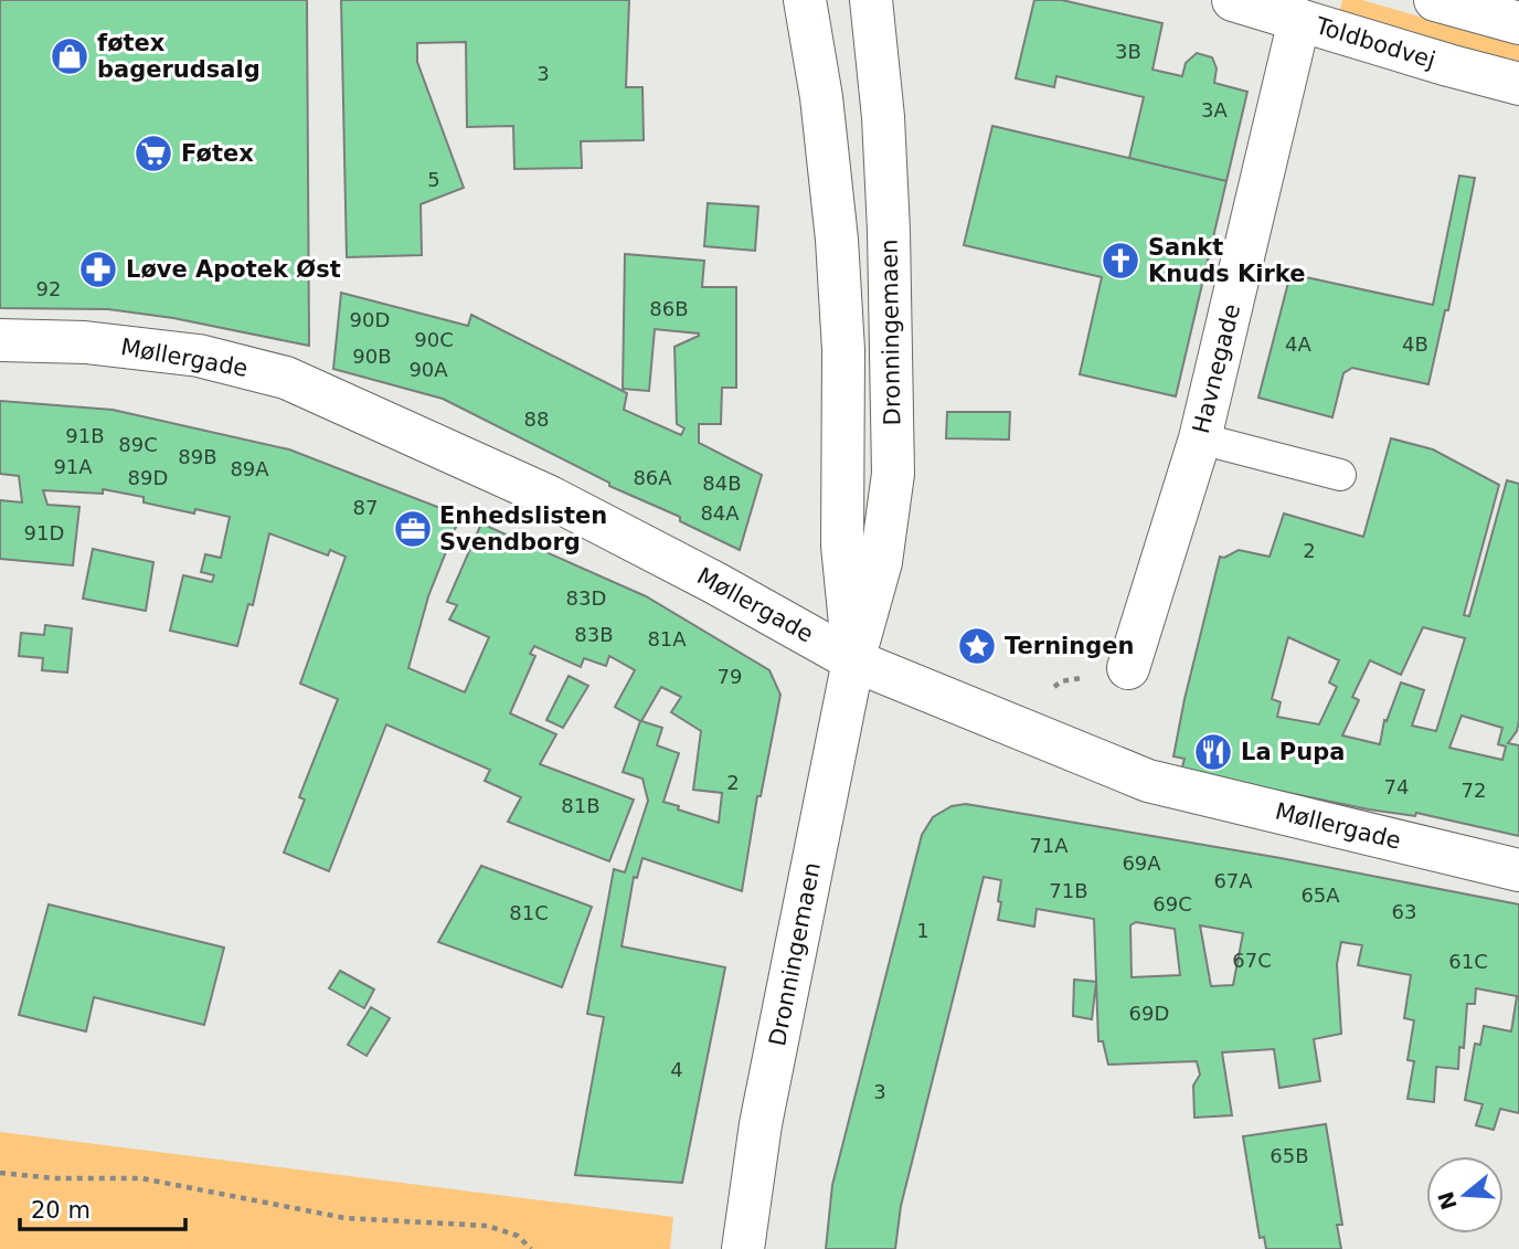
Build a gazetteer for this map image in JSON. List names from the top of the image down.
{
  "streets": {
    "street": [
      "Toldbodvej",
      "Dronningemaen",
      "Møllergade",
      "Havnegade"
    ]
  },
  "crossings": [
    ["Toldbodvej", "Havnegade"],
    ["Dronningemaen", "Møllergade"]
  ],
  "places": {
    "shop": ["føtex bagerudsalg"],
    "supermarket": ["Føtex"],
    "church": ["Sankt Knuds Kirke"],
    "pharmacy": ["Løve Apotek Øst"],
    "office": ["Enhedslisten Svendborg"],
    "place": ["Terningen"],
    "restaurant": ["La Pupa"]
  },
  "house_numbers": [
    "3B",
    "3",
    "3A",
    "5",
    "92",
    "86B",
    "90D",
    "90C",
    "4A",
    "4B",
    "90B",
    "90A",
    "88",
    "91B",
    "89C",
    "89B",
    "91A",
    "89A",
    "89D",
    "86A",
    "84B",
    "87",
    "84A",
    "91D",
    "2",
    "83D",
    "83B",
    "81A",
    "79",
    "2",
    "74",
    "72",
    "81B",
    "71A",
    "69A",
    "67A",
    "71B",
    "65A",
    "69C",
    "63",
    "81C",
    "1",
    "67C",
    "61C",
    "69D",
    "4",
    "3",
    "65B"
  ],
  "scale_bar": "20 m",
  "north": "left"
}
